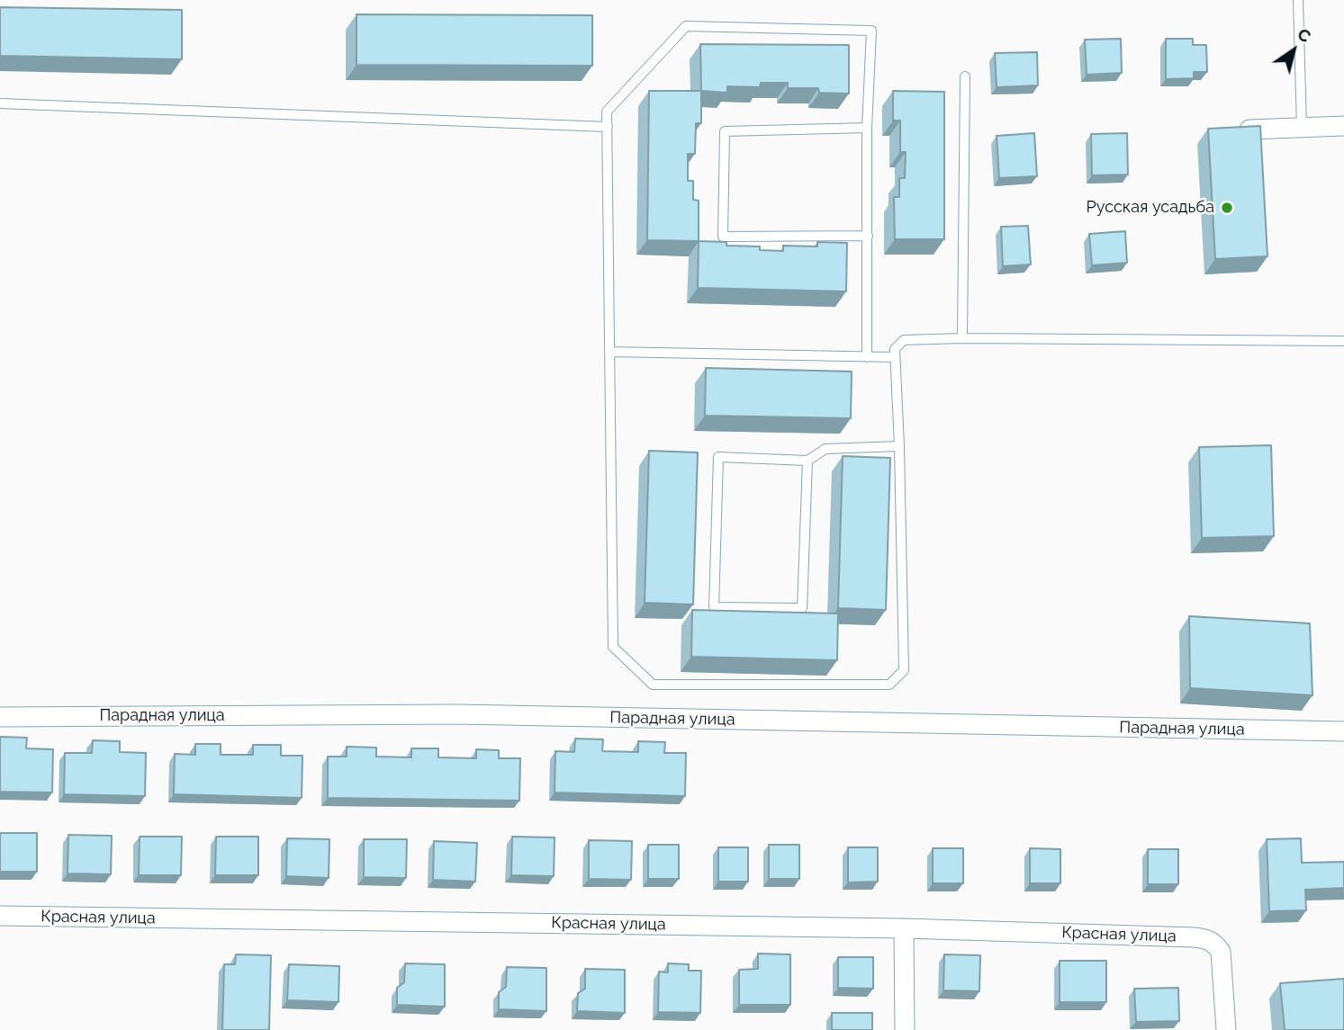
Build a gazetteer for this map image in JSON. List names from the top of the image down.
{
  "streets": {
    "street": ["Парадная улица", "Красная улица"]
  },
  "places": ["Русская усадьба"],
  "north": "top right"
}
